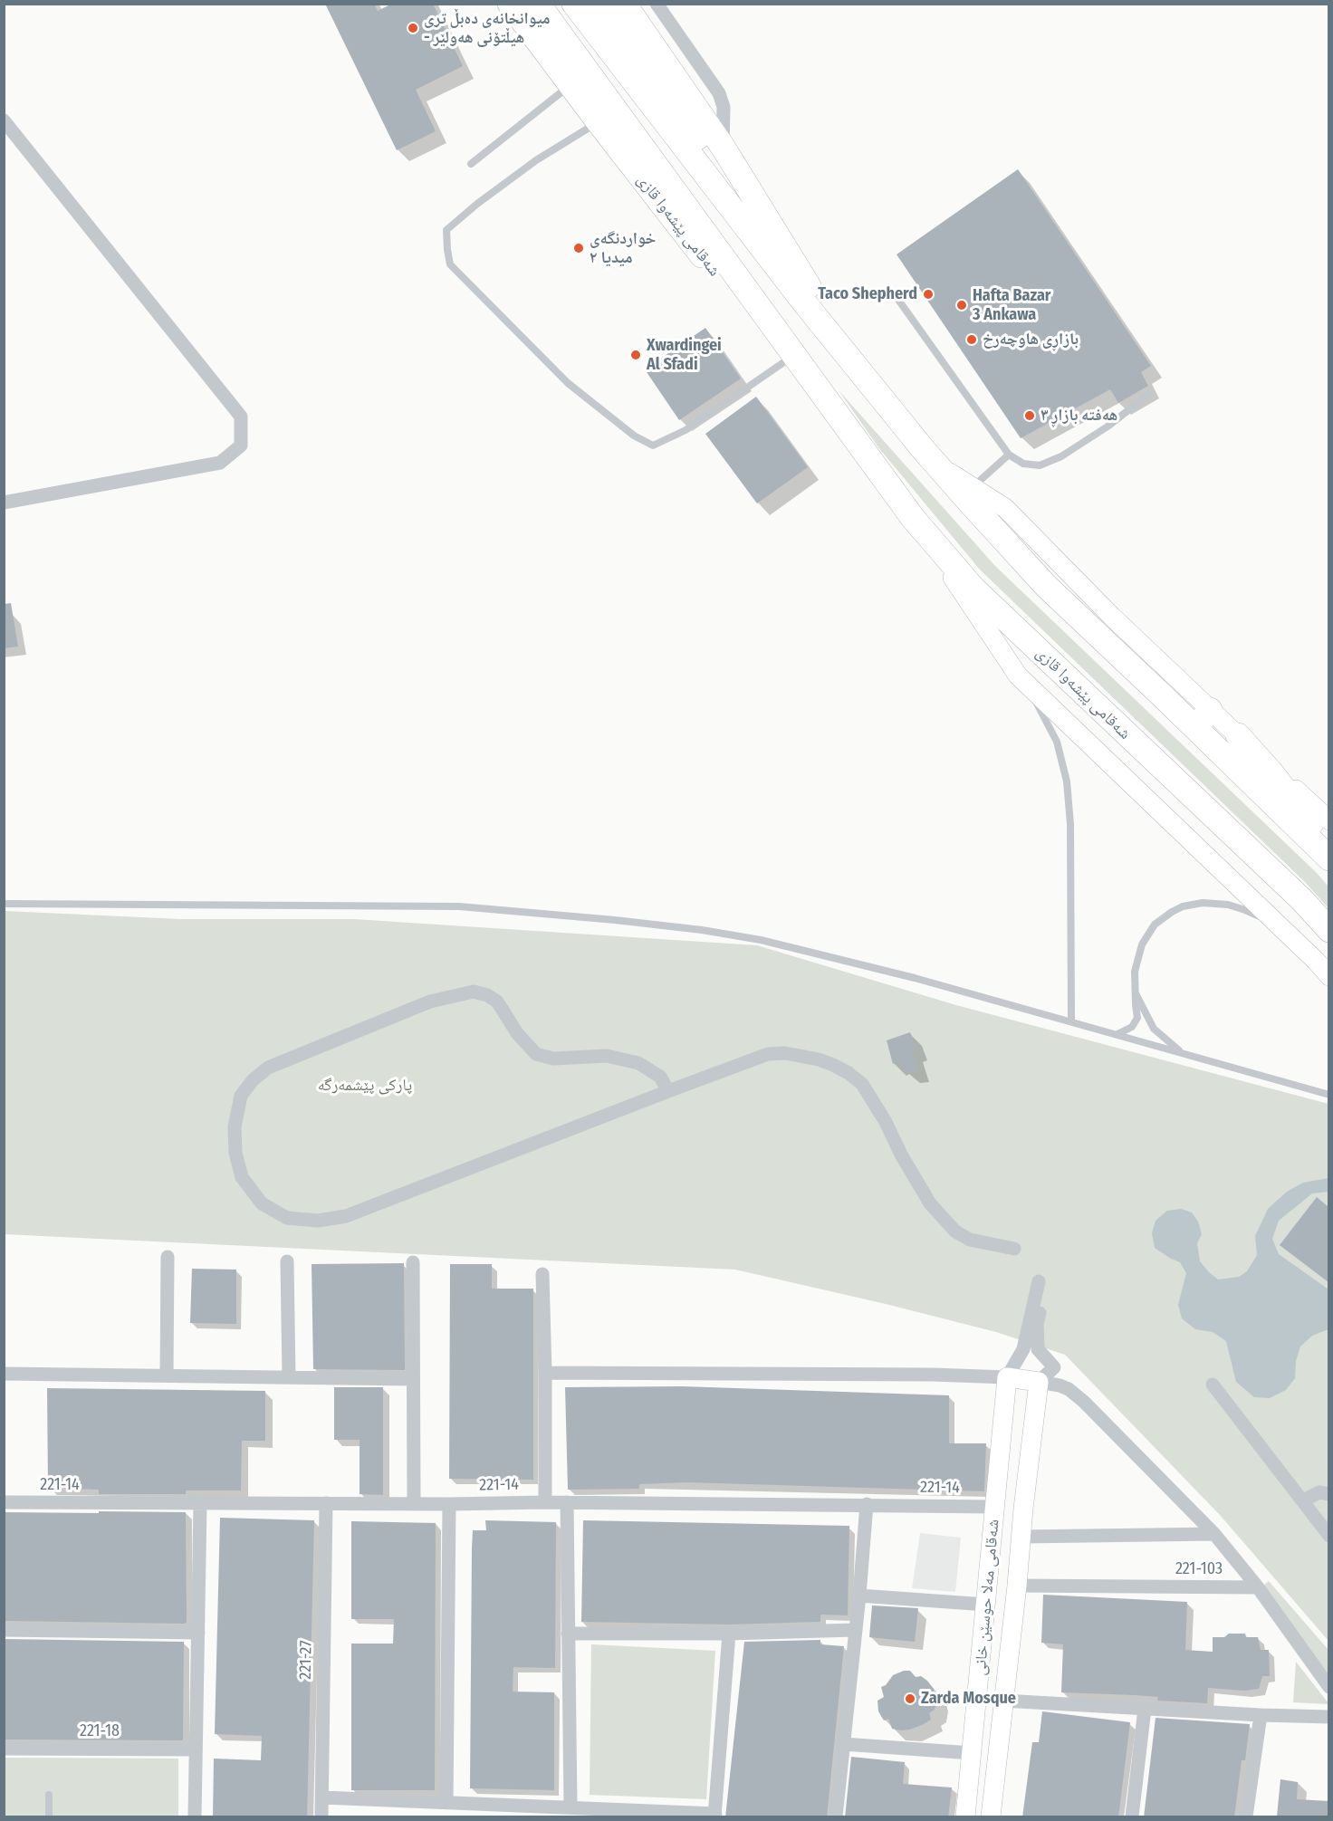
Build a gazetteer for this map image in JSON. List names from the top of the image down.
{
  "streets": {
    "highway": ["شەقامی پێشەوا قازی"],
    "main road": ["شەقامی مەلا حوسێن خانی"],
    "street": [
      "221-14",
      "221-103",
      "221-27",
      "221-18"
    ]
  },
  "crossings": [
    ["221-14", "شەقامی مەلا حوسێن خانی"],
    ["221-14", "221-27"],
    ["221-103", "شەقامی مەلا حوسێن خانی"]
  ],
  "parks": ["پارکی پێشمەرگە"],
  "places": [
    "میوانخانەی دەبڵ تری - هیڵتۆنی هەولێر",
    "خواردنگەی میدیا ٢",
    "Taco Shepherd",
    "Hafta Bazar 3 Ankawa",
    "بازاڕی هاوچەرخ",
    "Xwardingei Al Sfadi",
    "هەفتە بازاڕ ٣",
    "Zarda Mosque"
  ]
}
